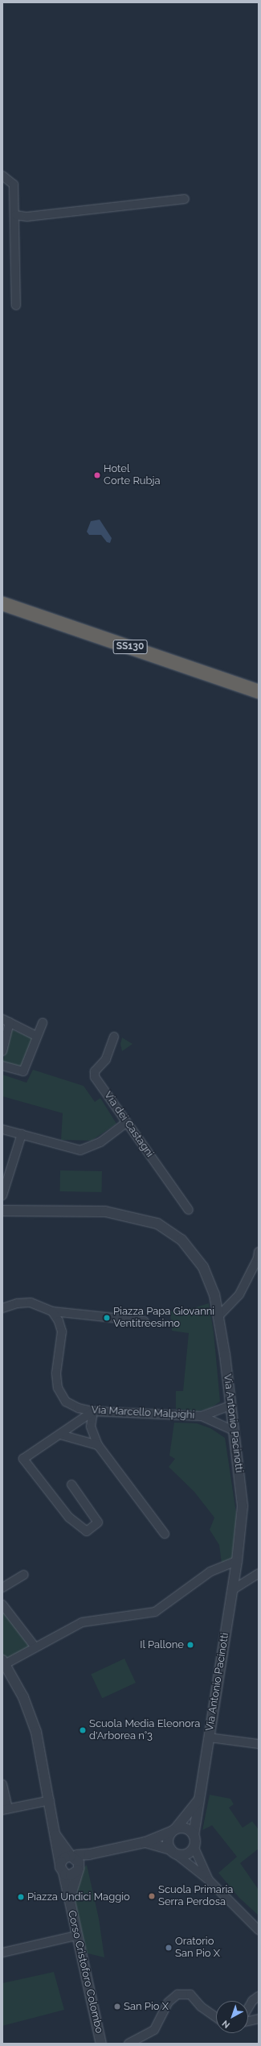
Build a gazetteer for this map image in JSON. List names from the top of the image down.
{
  "streets": {
    "highway": ["SS130"],
    "street": [
      "Via dei Castagni",
      "Via Marcello Malpighi",
      "Via Antonio Pacinotti",
      "Corso Cristoforo Colombo"
    ]
  },
  "crossings": [
    ["Via Marcello Malpighi", "Via Antonio Pacinotti"]
  ],
  "places": [
    "Hotel Corte Rubja",
    "Piazza Papa Giovanni Ventitreesimo",
    "Il Pallone",
    "Scuola Media Eleonora d'Arborea n°3",
    "Scuola Primaria Serra Perdosa",
    "Piazza Undici Maggio",
    "Oratorio San Pio X",
    "San Pio X"
  ],
  "north": "bottom left"
}
